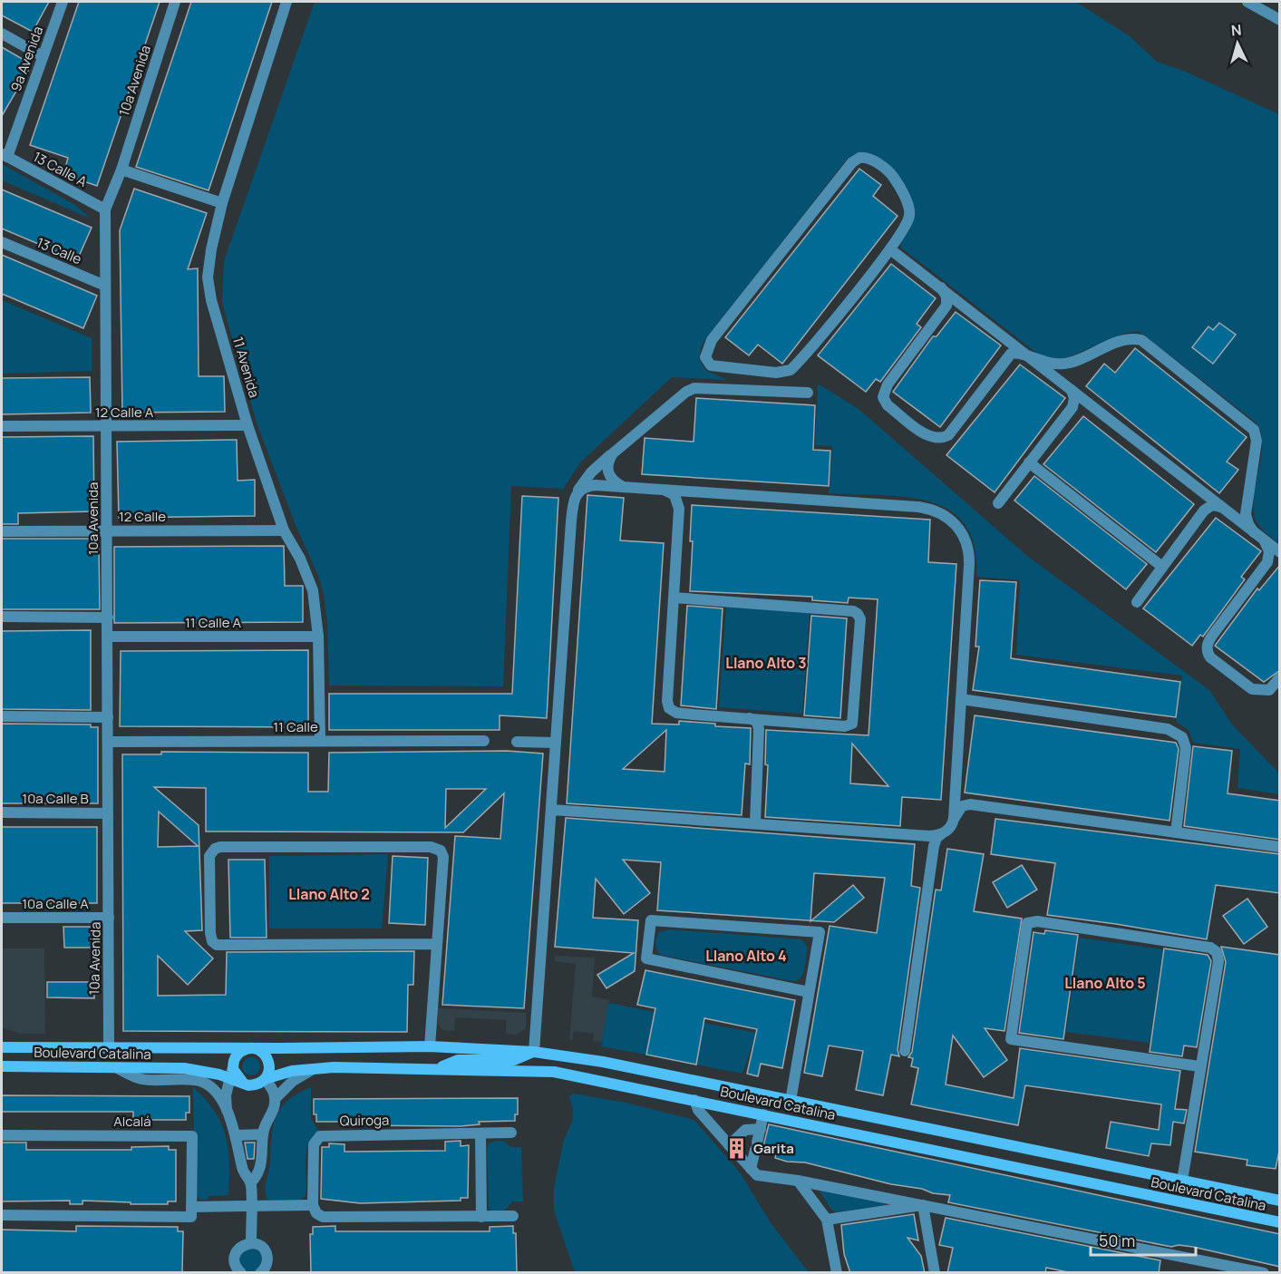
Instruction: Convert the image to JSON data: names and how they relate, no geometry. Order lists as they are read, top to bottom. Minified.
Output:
{"streets":{"street":["9a Avenida","10a Avenida","13 Calle A","13 Calle","11 Avenida","12 Calle A","12 Calle","11 Calle A","11 Calle","10a Calle B","10a Calle A","Boulevard Catalina","Quiroga","Alcalá"]},"crossings":[["9a Avenida","13 Calle A"],["10a Avenida","13 Calle A"],["10a Avenida","13 Calle"],["10a Avenida","12 Calle A"],["10a Avenida","12 Calle"],["10a Avenida","11 Calle A"],["10a Avenida","11 Calle"],["10a Avenida","10a Calle B"],["10a Avenida","10a Calle A"],["10a Avenida","Boulevard Catalina"],["11 Avenida","12 Calle A"],["11 Avenida","12 Calle"],["11 Avenida","11 Calle A"],["11 Avenida","11 Calle"]],"districts":["Llano Alto 3","Llano Alto 2","Llano Alto 4","Llano Alto 5"],"places":{"building":["Garita"]},"scale_bar":"50 m","north":"top"}
